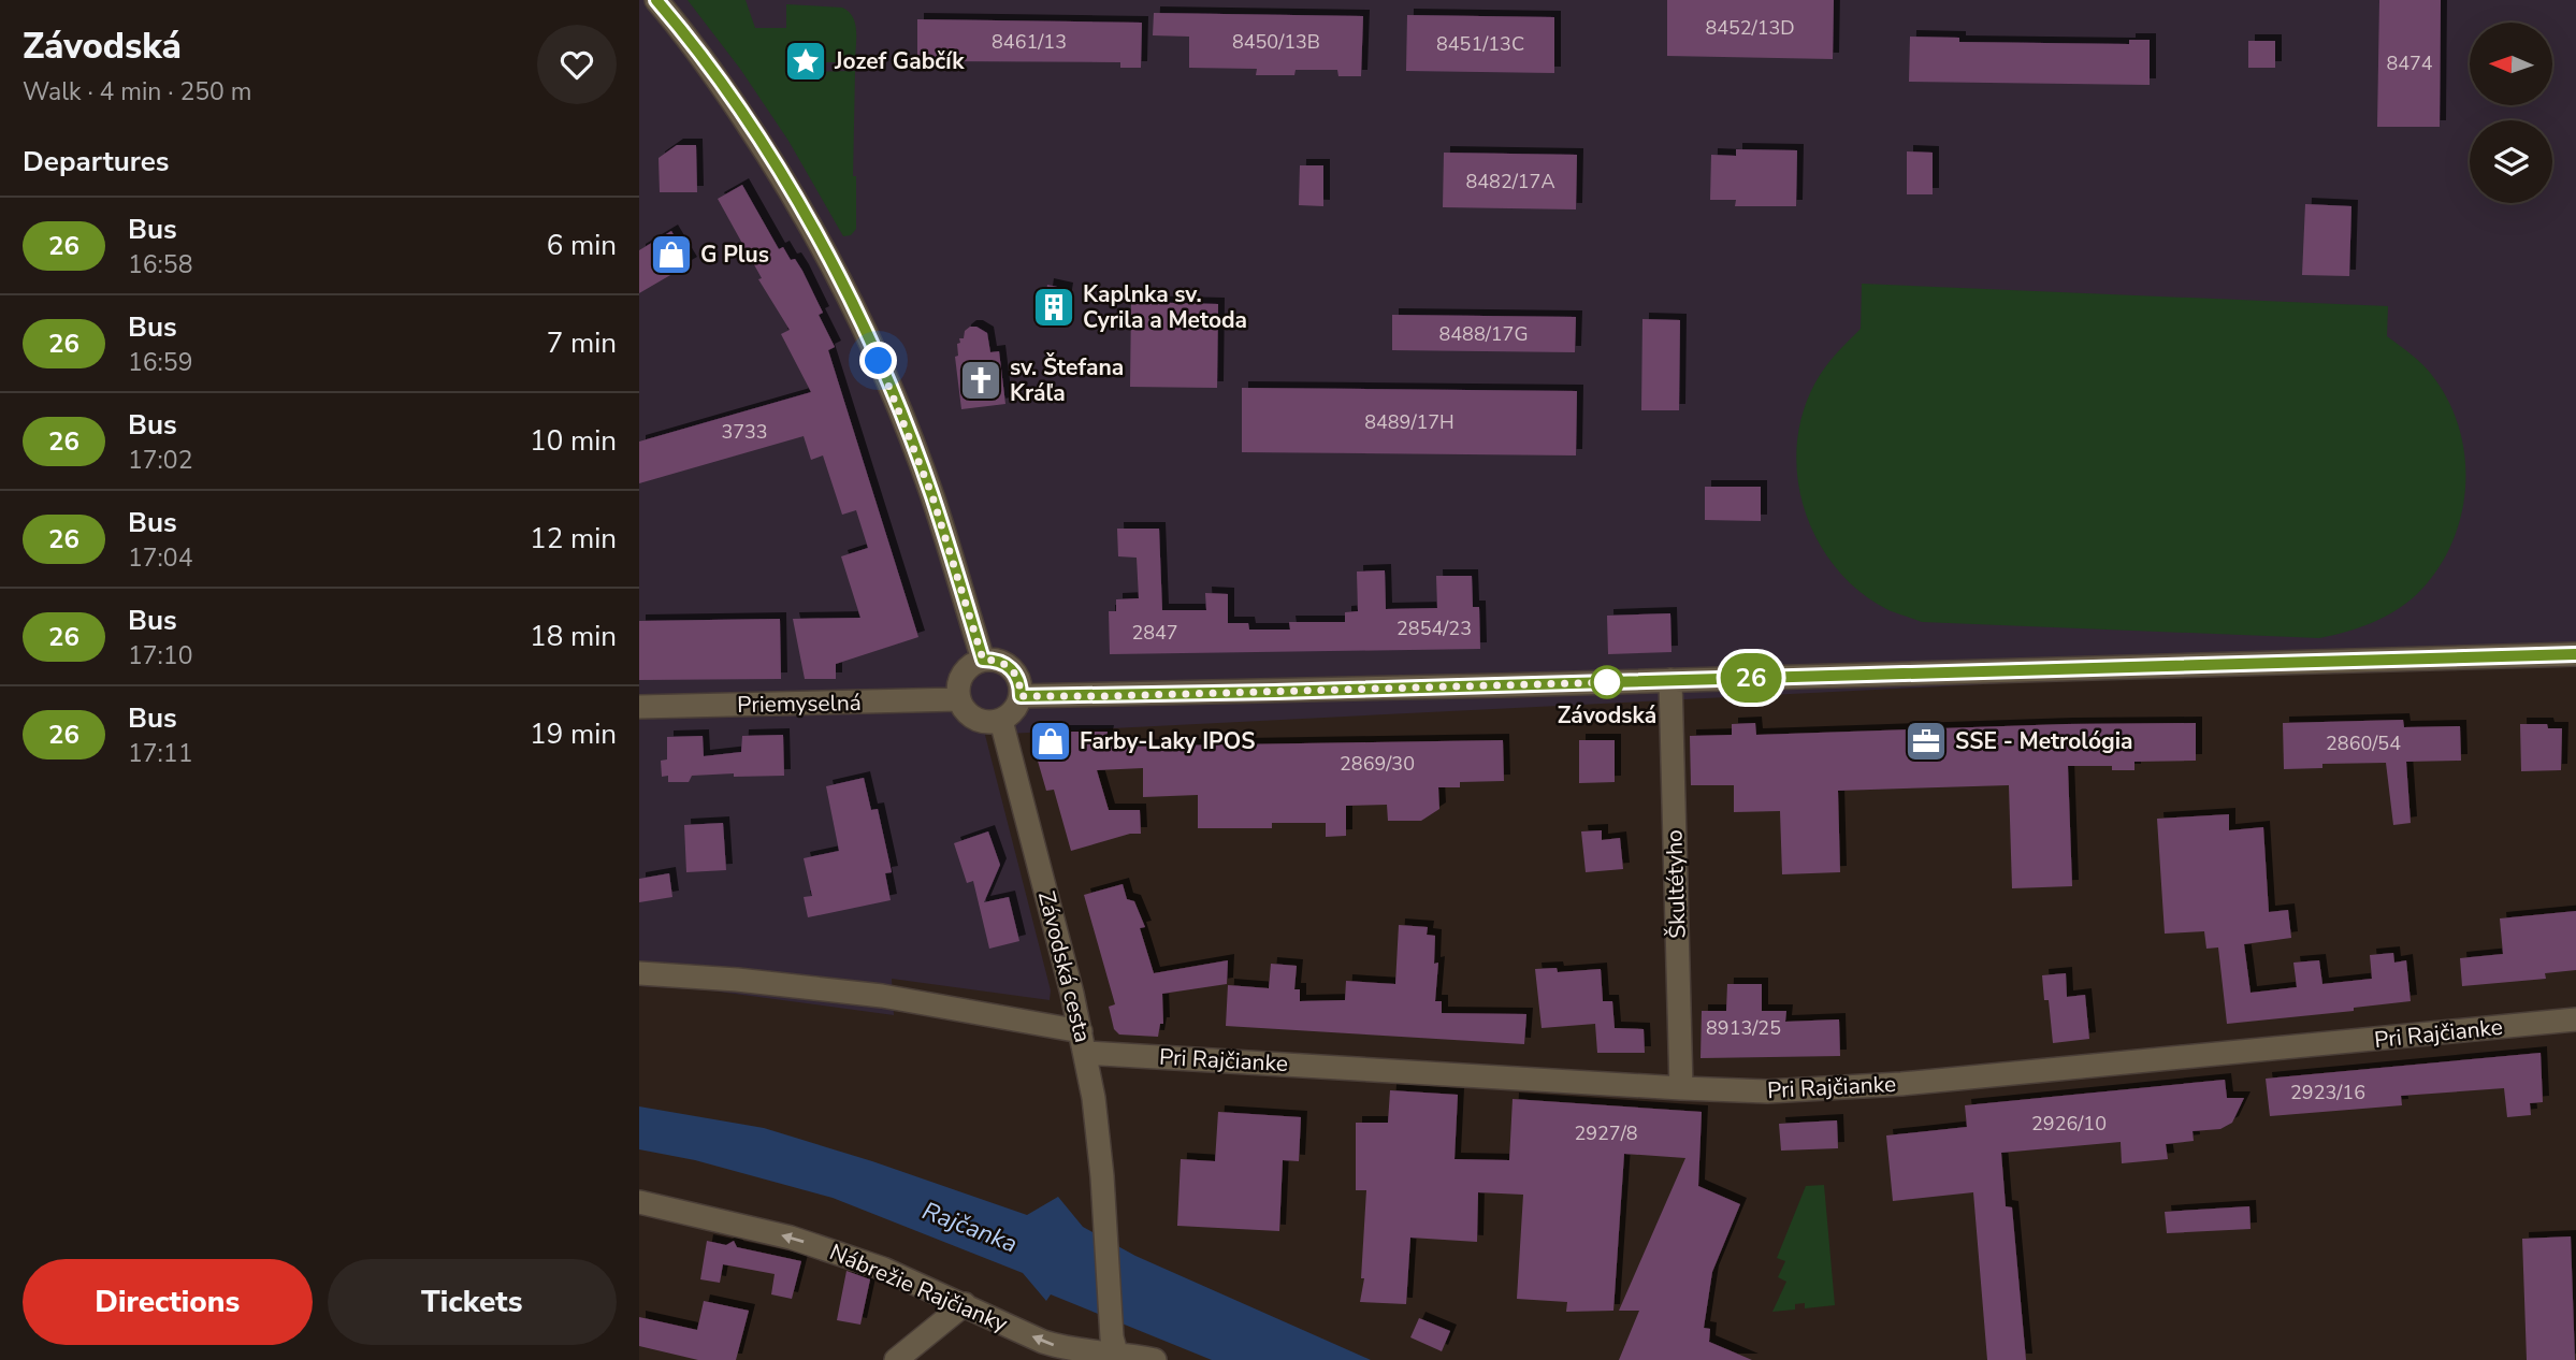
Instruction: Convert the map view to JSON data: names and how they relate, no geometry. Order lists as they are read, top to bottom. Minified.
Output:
{"streets":{"street":["Priemyselná","Škultétyho","Závodská cesta","Pri Rajčianke","Nábrežie Rajčianky"]},"crossings":[["Priemyselná","Závodská cesta"],["Škultétyho","Pri Rajčianke"],["Závodská cesta","Pri Rajčianke"],["Závodská cesta","Nábrežie Rajčianky"]],"one_way":["Nábrežie Rajčianky"],"water":["Rajčanka"],"places":{"place":["Jozef Gabčík"],"shop":["G Plus","Farby-Laky IPOS"],"building":["Kaplnka sv. Cyrila a Metoda"],"church":["sv. Štefana Kráľa"],"other":["Závodská"],"office":["SSE - Metrológia"]},"lines":["bus line 26"],"house_numbers":["8452/13D","8461/13","8450/13B","8451/13C","8474","8482/17A","8488/17G","8489/17H","3733","2854/23","2847","2860/54","2869/30","8913/25","2923/16","2926/10","2927/8"],"north":"left","page":{"heading":[["Závodská","Walk · 4 min · 250 m"],"Departures"],"on_map":"26","list":[{"mark":"26","name":"Bus","note":"16:58","value":"6 min"},{"mark":"26","name":"Bus","note":"16:59","value":"7 min"},{"mark":"26","name":"Bus","note":"17:02","value":"10 min"},{"mark":"26","name":"Bus","note":"17:04","value":"12 min"},{"mark":"26","name":"Bus","note":"17:10","value":"18 min"},{"mark":"26","name":"Bus","note":"17:11","value":"19 min"}],"buttons":["Directions","Tickets"]}}
